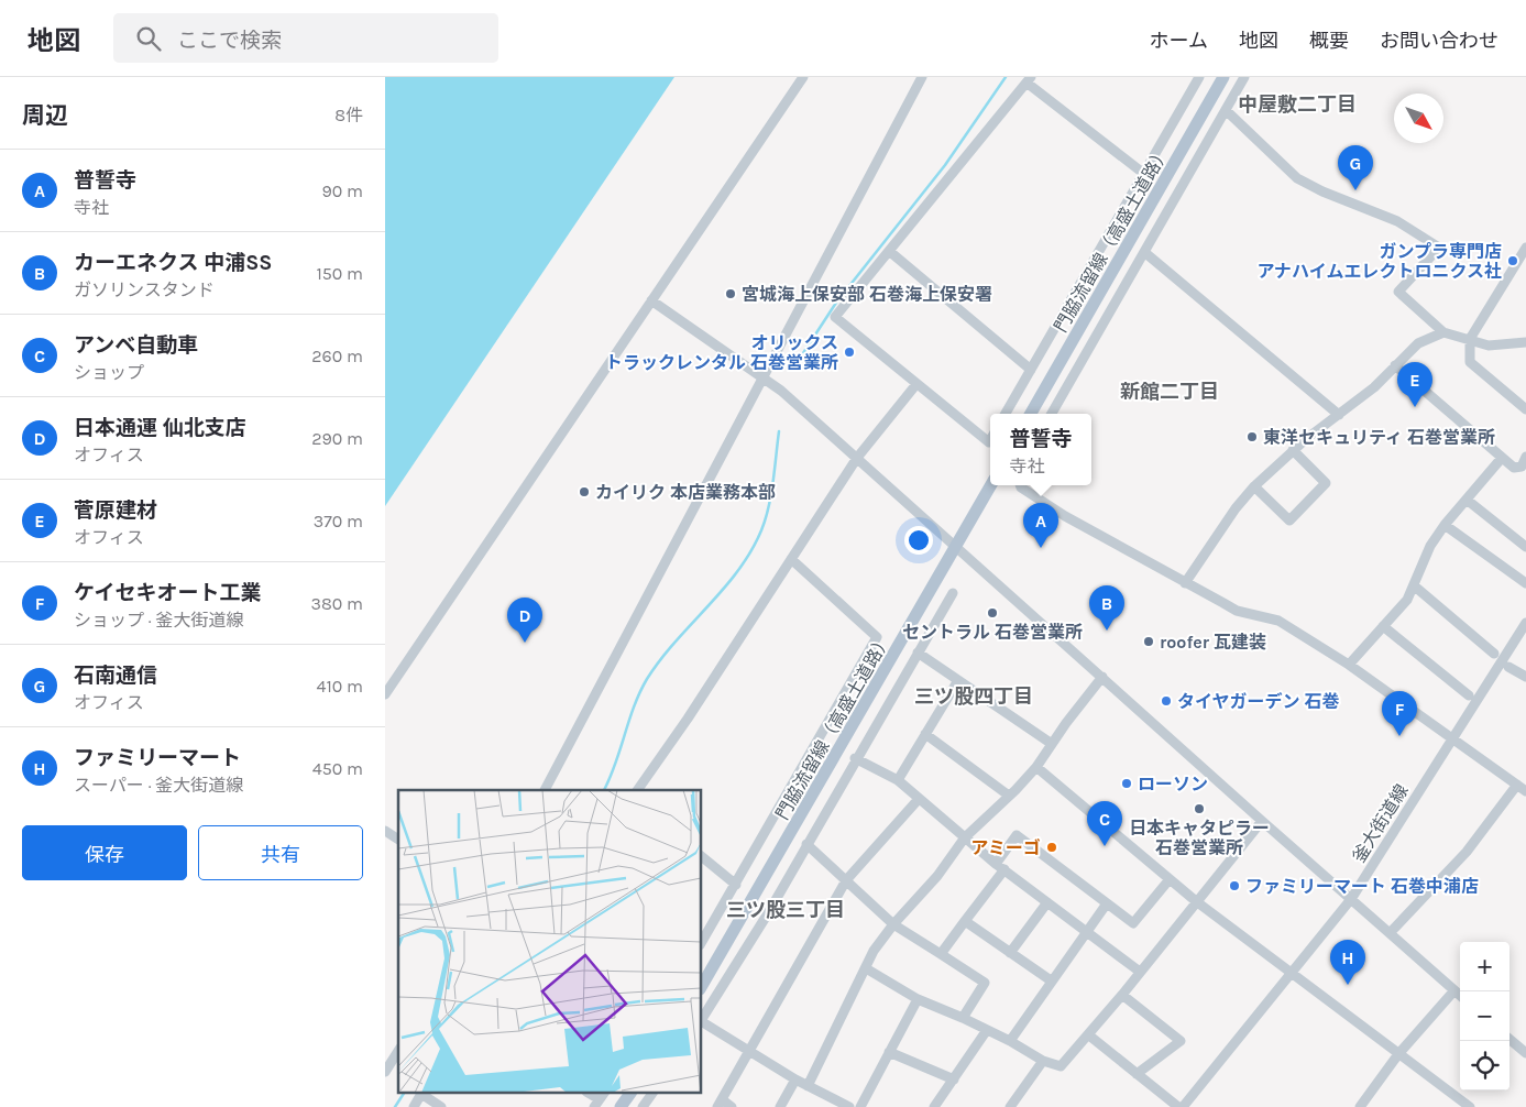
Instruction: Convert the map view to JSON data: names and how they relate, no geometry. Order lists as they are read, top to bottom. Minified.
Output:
{"streets":{"main road":["門脇流留線（高盛土道路）"],"street":["釜大街道線"]},"districts":["中屋敷二丁目","新館二丁目","三ツ股四丁目","三ツ股三丁目"],"places":["ガンプラ専門店 アナハイムエレクトロニクス社","宮城海上保安部 石巻海上保安署","オリックス トラックレンタル 石巻営業所","東洋セキュリティ 石巻営業所","カイリク 本店業務本部","セントラル 石巻営業所","roofer 瓦建装","タイヤガーデン 石巻","ローソン","日本キャタピラー 石巻営業所","アミーゴ","ファミリーマート 石巻中浦店"],"north":"bottom right","page":{"header":"地図","search":"ここで検索","nav":["ホーム","地図","概要","お問い合わせ"],"heading":["周辺","8件"],"pins":["G","E","A","B","D","F","C","H"],"list":[{"mark":"A","name":"普誓寺","note":"寺社","value":"90 m"},{"mark":"B","name":"カーエネクス 中浦SS","note":"ガソリンスタンド","value":"150 m"},{"mark":"C","name":"アンベ自動車","note":"ショップ","value":"260 m"},{"mark":"D","name":"日本通運 仙北支店","note":"オフィス","value":"290 m"},{"mark":"E","name":"菅原建材","note":"オフィス","value":"370 m"},{"mark":"F","name":"ケイセキオート工業","note":"ショップ · 釜大街道線","value":"380 m"},{"mark":"G","name":"石南通信","note":"オフィス","value":"410 m"},{"mark":"H","name":"ファミリーマート","note":"スーパー · 釜大街道線","value":"450 m"}],"popup":["普誓寺","寺社"],"buttons":["保存","共有"],"map_buttons":["+","−"]}}
